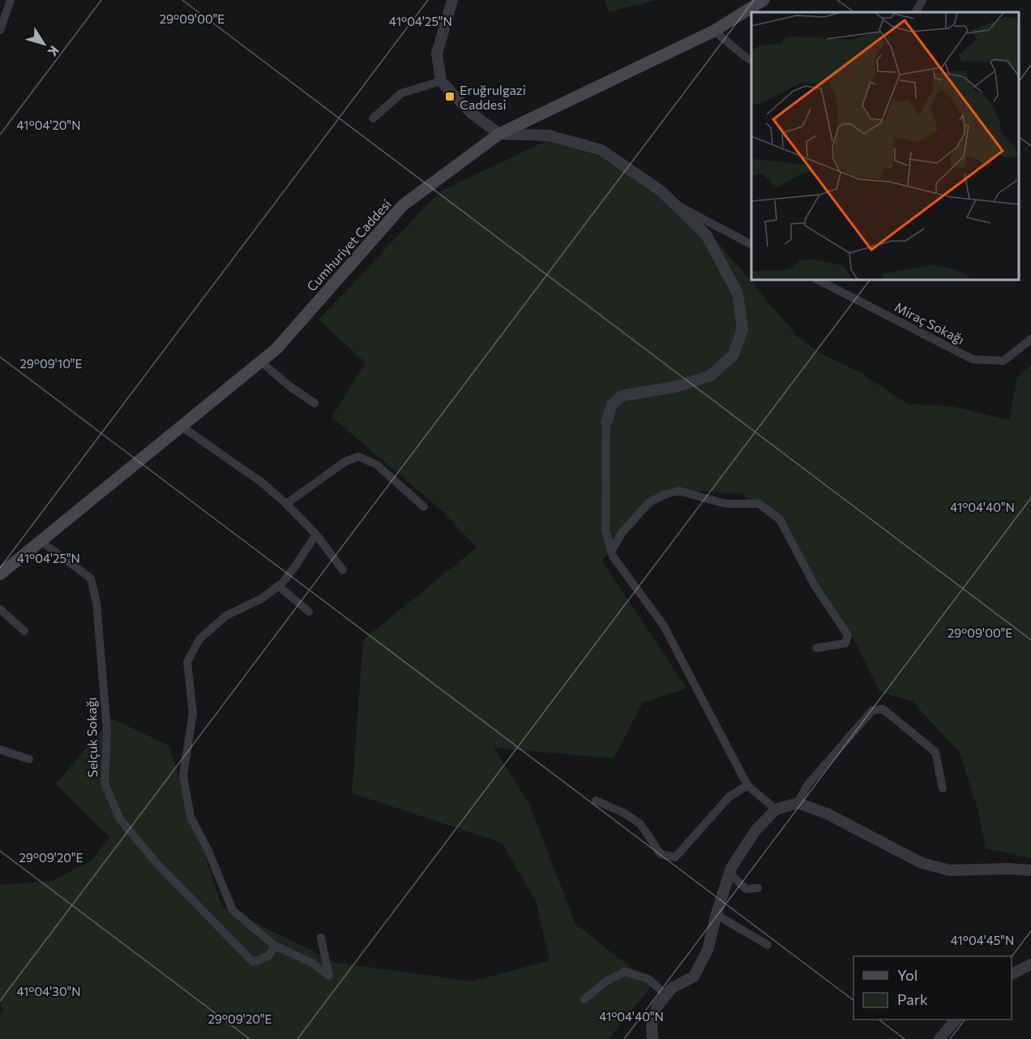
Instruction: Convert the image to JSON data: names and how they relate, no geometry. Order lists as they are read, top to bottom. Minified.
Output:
{"streets":{"main road":["Cumhuriyet Caddesi"],"street":["Miraç Sokağı","Selçuk Sokağı"]},"crossings":[["Cumhuriyet Caddesi","Selçuk Sokağı"]],"places":{"transit":["Eruğrulgazi Caddesi"]},"legend":["Yol","Park"],"north":"bottom right","coordinates":["29°09'00\"E","41°04'25\"N","41°04'20\"N","29°09'10\"E","41°04'40\"N","29°09'20\"E","41°04'45\"N","41°04'30\"N"]}
